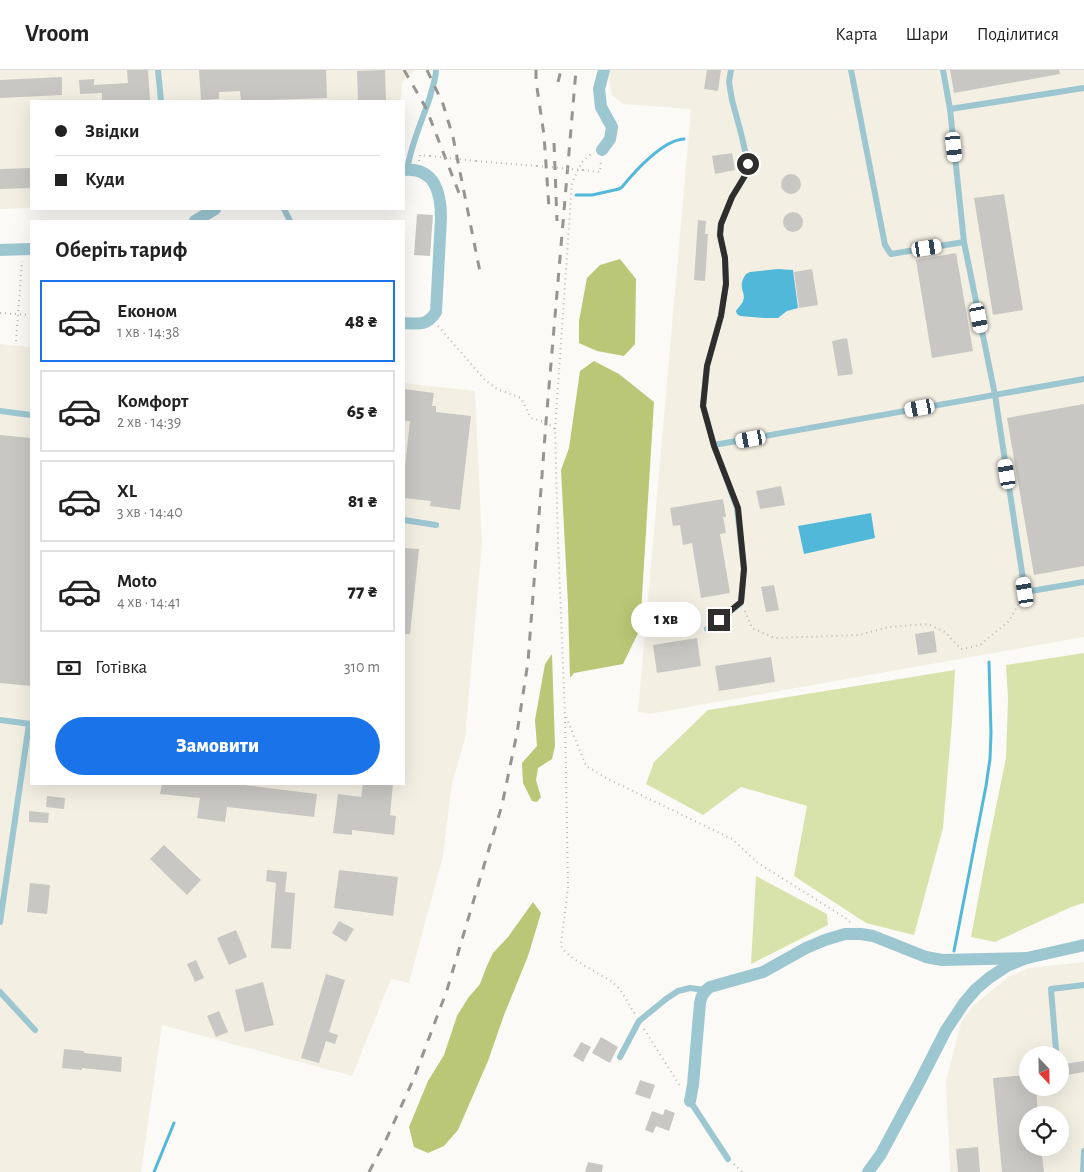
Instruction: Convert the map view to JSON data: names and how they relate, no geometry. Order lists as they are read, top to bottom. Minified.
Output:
{"north":"bottom","page":{"header":"Vroom","nav":["Карта","Шари","Поділитися"],"banner":["Звідки","Куди"],"heading":"Оберіть тариф","list":[{"name":"Економ","note":"1 хв · 14:38","value":"48 ₴"},{"name":"Комфорт","note":"2 хв · 14:39","value":"65 ₴"},{"name":"XL","note":"3 хв · 14:40","value":"81 ₴"},{"name":"Moto","note":"4 хв · 14:41","value":"77 ₴"}],"bubble":"1 хв","pay":["Готівка","310 m"],"buttons":"Замовити"}}
